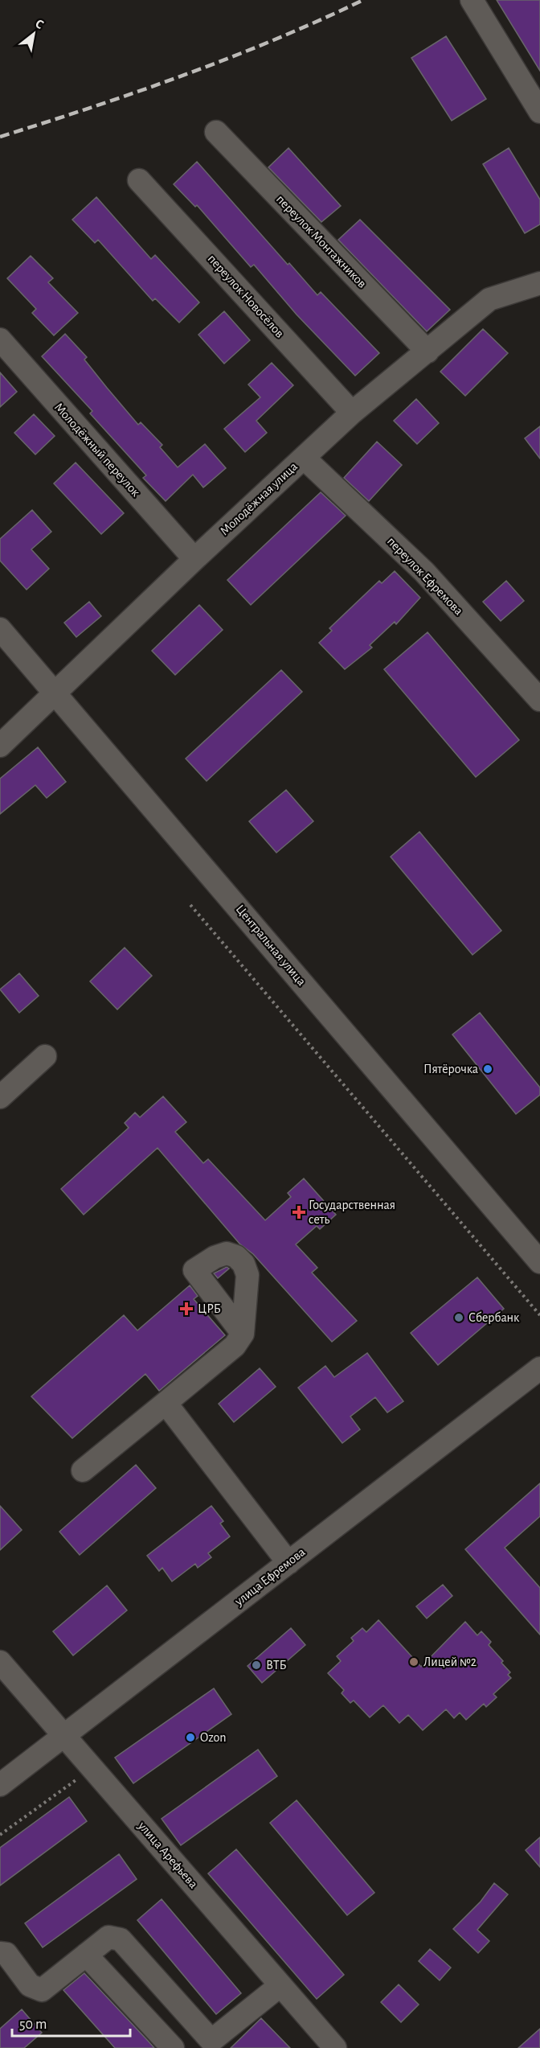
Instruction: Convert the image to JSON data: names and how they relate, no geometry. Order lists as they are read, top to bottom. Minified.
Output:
{"streets":{"street":["переулок Монтажников","переулок Новосёлов","Молодёжный переулок","Молодёжная улица","переулок Ефремова","Центральная улица","улица Ефремова","улица Арефьева"]},"crossings":[["переулок Монтажников","Молодёжная улица"],["переулок Новосёлов","Молодёжная улица"],["Молодёжный переулок","Молодёжная улица"],["Молодёжная улица","переулок Ефремова"],["Молодёжная улица","Центральная улица"],["улица Ефремова","улица Арефьева"]],"places":{"other":["Пятёрочка","Сбербанк","Лицей №2","ВТБ","Ozon"],"health":["Государственная сеть","ЦРБ"]},"scale_bar":"50 m","north":"top right"}
